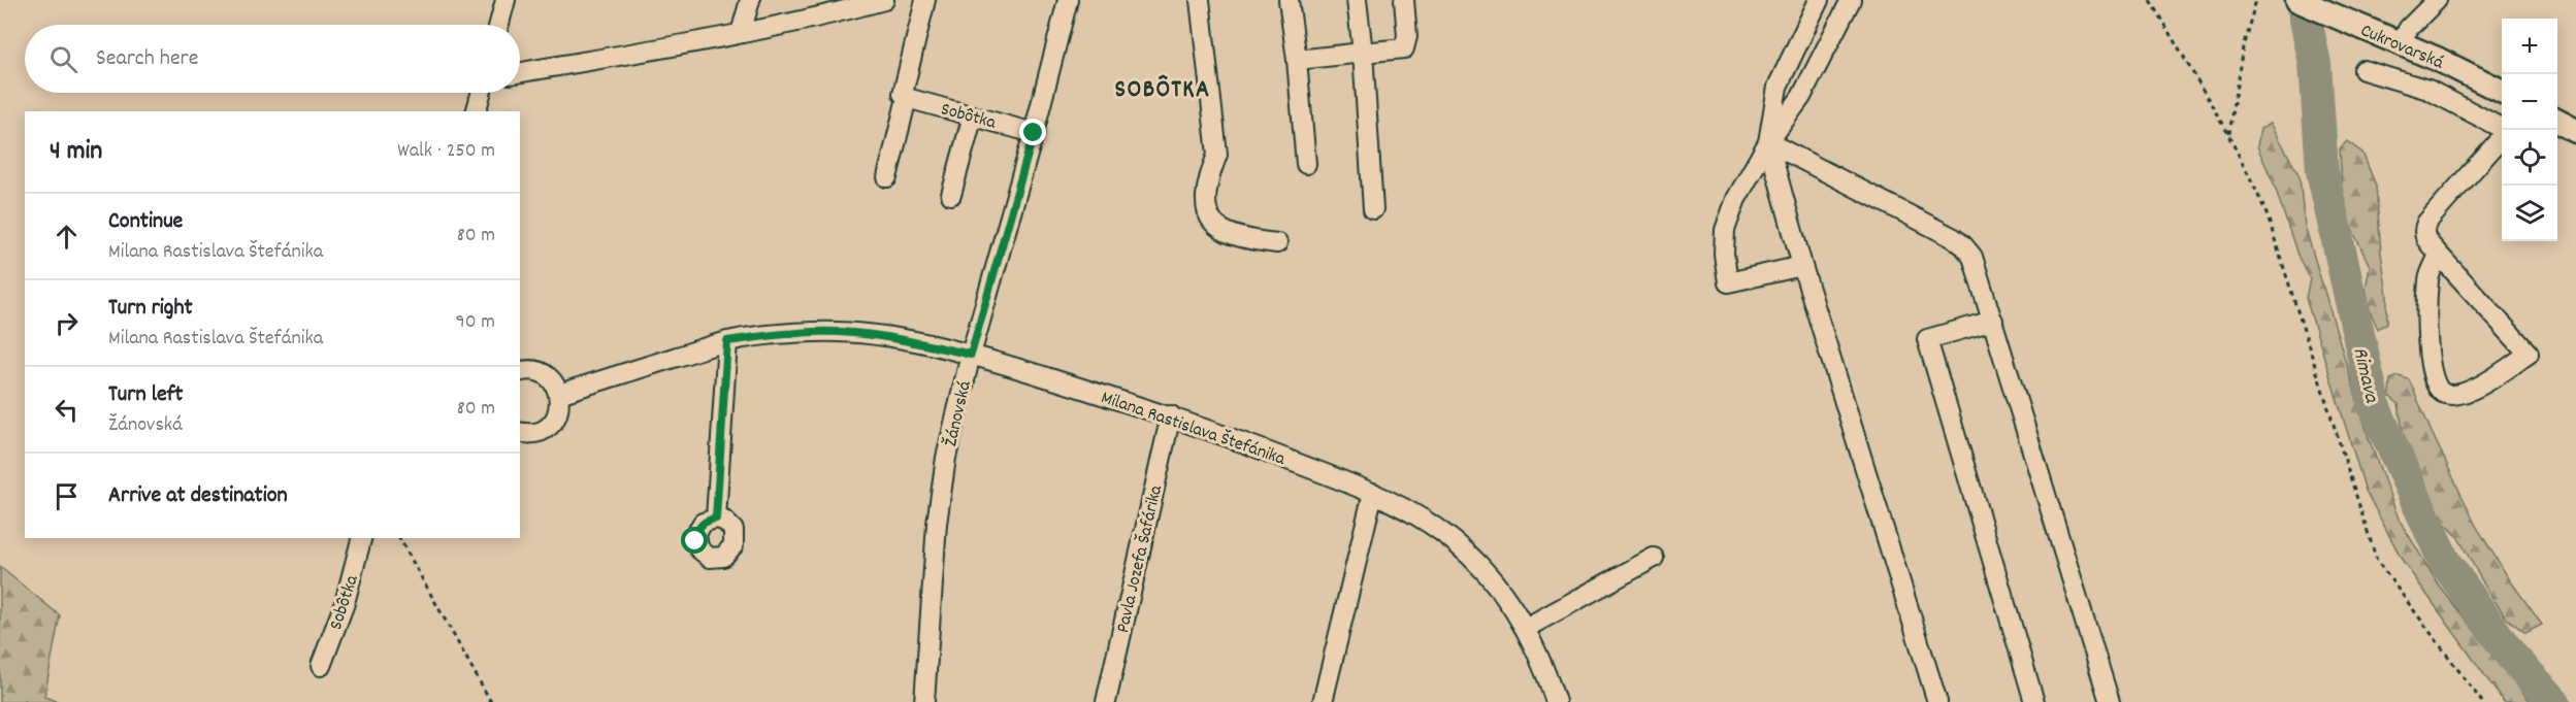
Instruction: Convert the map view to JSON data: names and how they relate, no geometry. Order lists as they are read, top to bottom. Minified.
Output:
{"streets":{"main road":["Cukrovarská"],"street":["Sobôtka","Žánovská","Milana Rastislava Štefánika","Pavla Jozefa Šafárika"]},"crossings":[["Sobôtka","Žánovská"],["Žánovská","Milana Rastislava Štefánika"],["Milana Rastislava Štefánika","Pavla Jozefa Šafárika"]],"districts":["SOBÔTKA"],"water":["Rimava"],"page":{"map_buttons":["+","−"],"search":"Search here","heading":["4 min","Walk · 250 m"],"list":[["Continue","Milana Rastislava Štefánika","80 m"],["Turn right","Milana Rastislava Štefánika","90 m"],["Turn left","Žánovská","80 m"],"Arrive at destination"]}}
